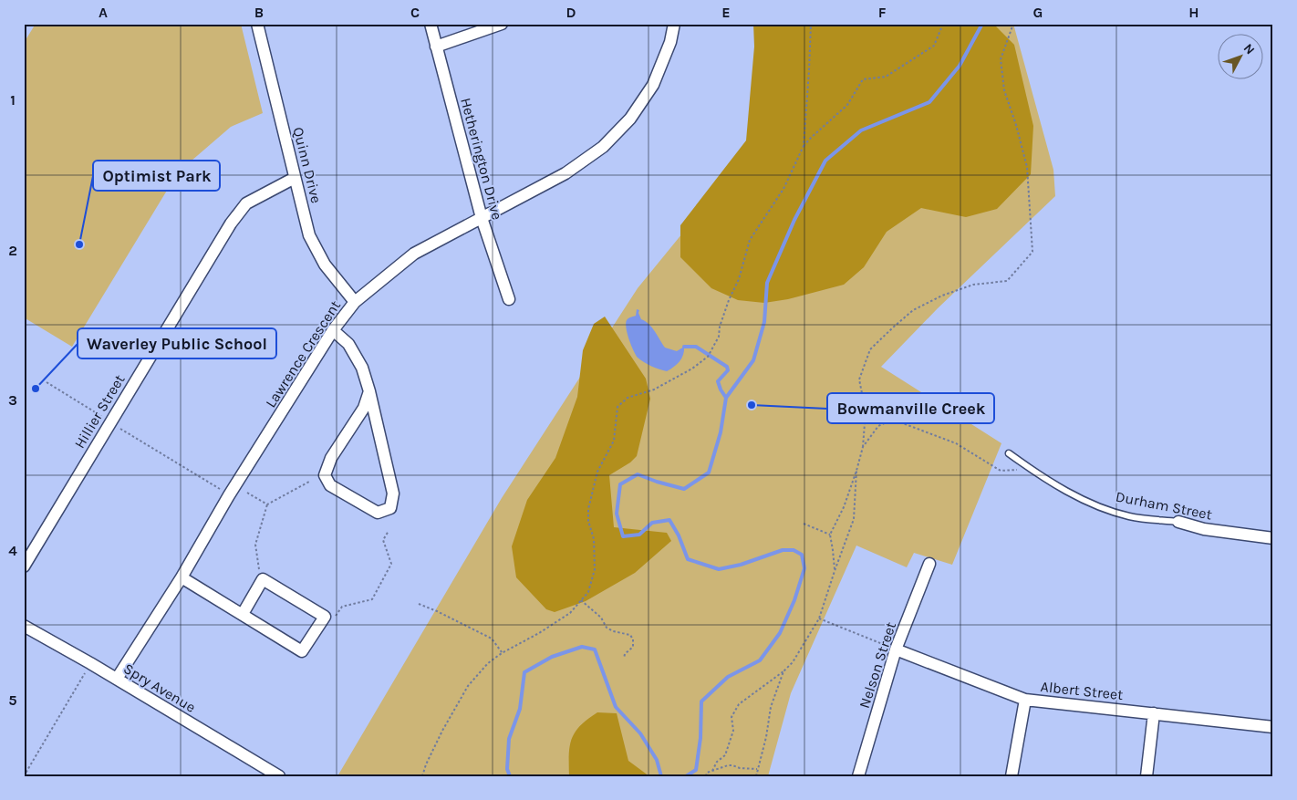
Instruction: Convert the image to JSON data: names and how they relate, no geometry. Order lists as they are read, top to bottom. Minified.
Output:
{"streets":{"street":["Hetherington Drive","Quinn Drive","Lawrence Crescent","Hillier Street","Durham Street","Nelson Street","Spry Avenue","Albert Street"]},"crossings":[["Hetherington Drive","Lawrence Crescent"],["Quinn Drive","Lawrence Crescent"],["Quinn Drive","Hillier Street"],["Lawrence Crescent","Spry Avenue"],["Nelson Street","Albert Street"]],"places":["Optimist Park","Waverley Public School","Bowmanville Creek"],"north":"top right","grid":{"columns":["A","B","C","D","E","F","G","H"],"rows":["1","2","3","4","5"]}}
